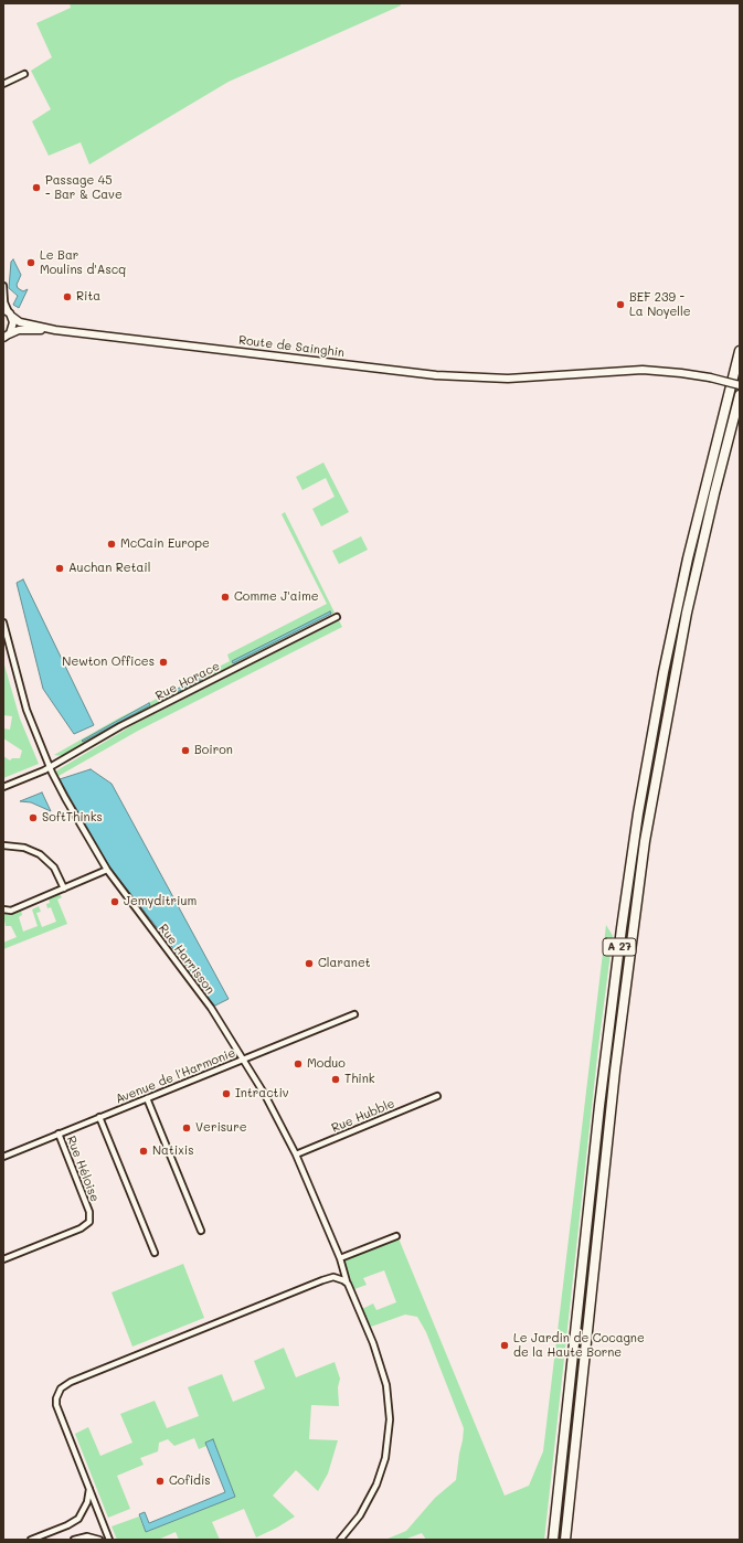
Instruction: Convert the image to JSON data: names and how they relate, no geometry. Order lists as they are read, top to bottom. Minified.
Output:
{"streets":{"highway":["A 27"],"street":["Route de Sainghin","Rue Horace","Rue Harrisson","Avenue de l'Harmonie","Rue Hubble","Rue Héloise"]},"crossings":[["Rue Horace","Rue Harrisson"],["Rue Harrisson","Avenue de l'Harmonie"],["Rue Harrisson","Rue Hubble"],["Avenue de l'Harmonie","Rue Héloise"]],"places":["Passage 45 - Bar & Cave","Le Bar Moulins d'Ascq","Rita","BEF 239 - La Noyelle","McCain Europe","Auchan Retail","Comme J'aime","Newton Offices","Boiron","SoftThinks","Jemyditrium","Claranet","Moduo","Think","Intractiv","Verisure","Natixis","Le Jardin de Cocagne de la Haute Borne","Cofidis"]}
